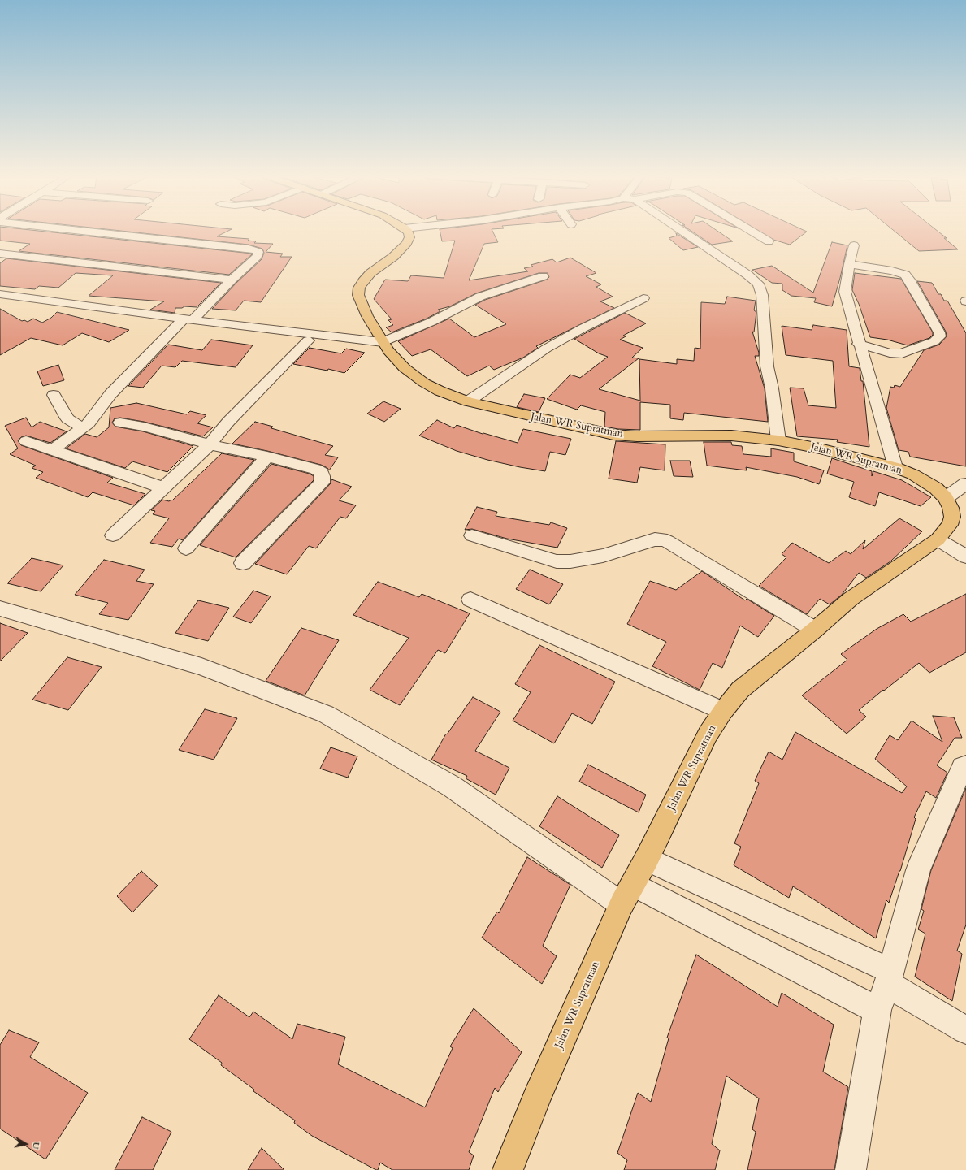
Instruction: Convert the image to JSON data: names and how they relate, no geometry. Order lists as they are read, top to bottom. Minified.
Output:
{"streets":{"highway":["Jalan WR Supratman"]},"north":"right"}
